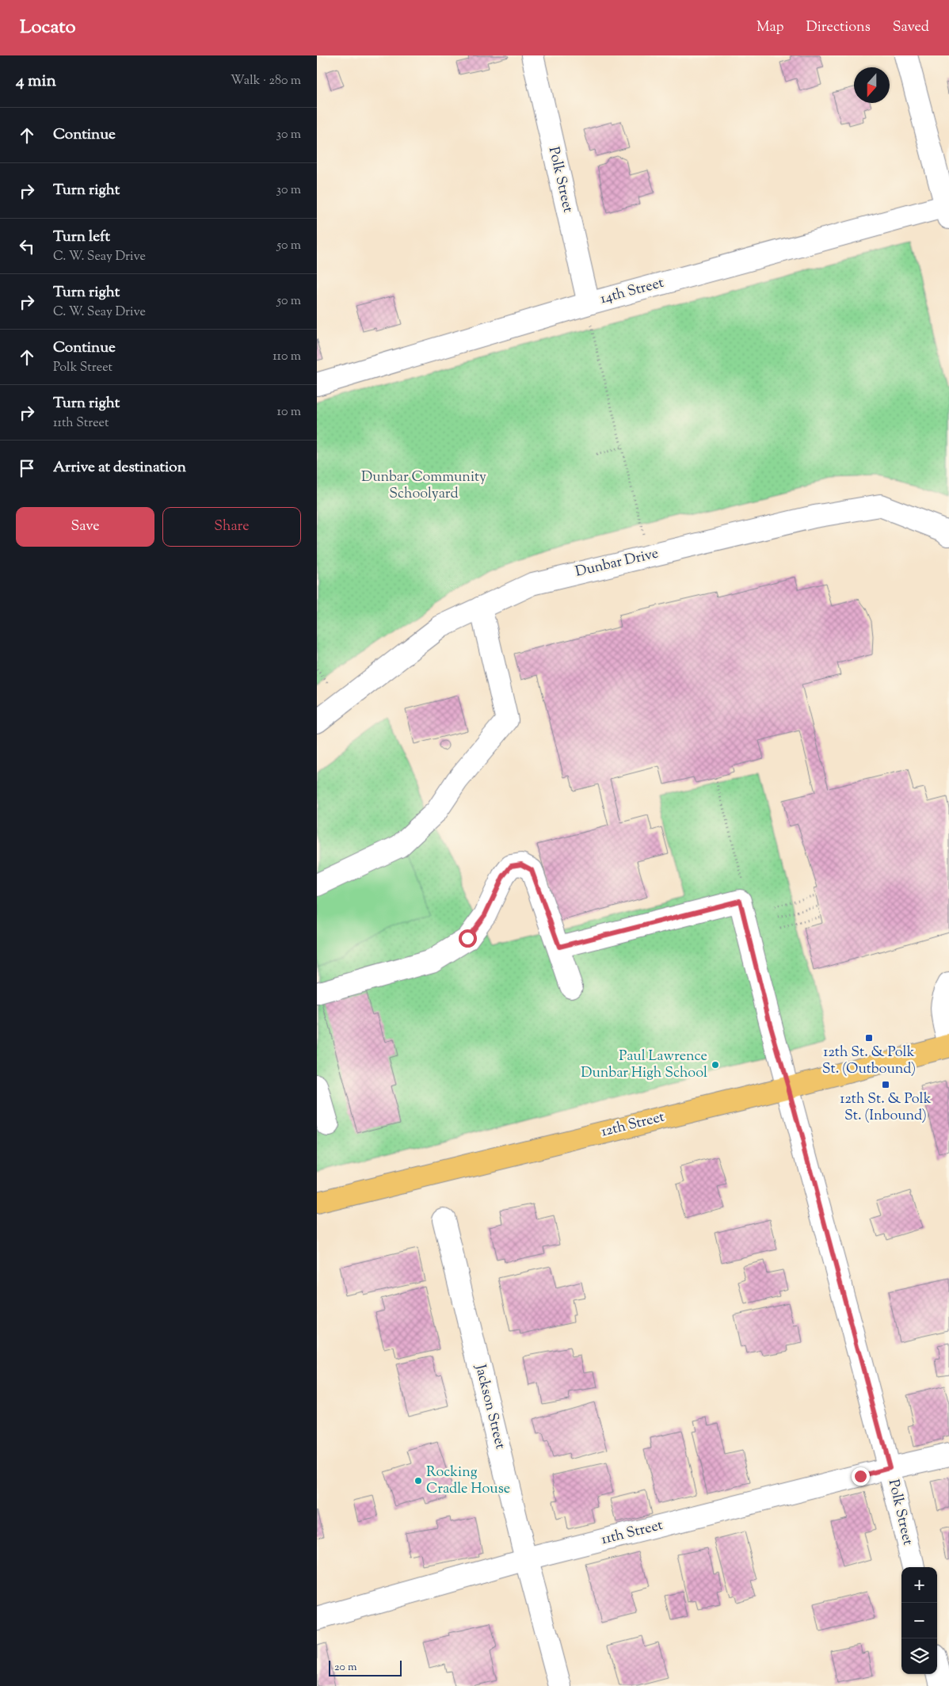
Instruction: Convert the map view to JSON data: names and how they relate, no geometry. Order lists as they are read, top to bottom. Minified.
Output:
{"streets":{"main road":["12th Street"],"street":["Polk Street","14th Street","Dunbar Drive","Jackson Street","11th Street"]},"crossings":[["Polk Street","14th Street"],["Polk Street","12th Street"],["Polk Street","11th Street"],["Jackson Street","11th Street"]],"parks":["Dunbar Community Schoolyard"],"places":{"transit":["12th St. & Polk St. (Outbound)","12th St. & Polk St. (Inbound)"],"other":["Paul Lawrence Dunbar High School","Rocking Cradle House"]},"scale_bar":"20 m","north":"bottom","page":{"header":"Locato","nav":["Map","Directions","Saved"],"heading":["4 min","Walk · 280 m"],"list":[["Continue","30 m"],["Turn right","30 m"],["Turn left","C. W. Seay Drive","50 m"],["Turn right","C. W. Seay Drive","50 m"],["Continue","Polk Street","110 m"],["Turn right","11th Street","10 m"],"Arrive at destination"],"buttons":["Save","Share"],"map_buttons":["+","−"],"scale":"20 m"}}
